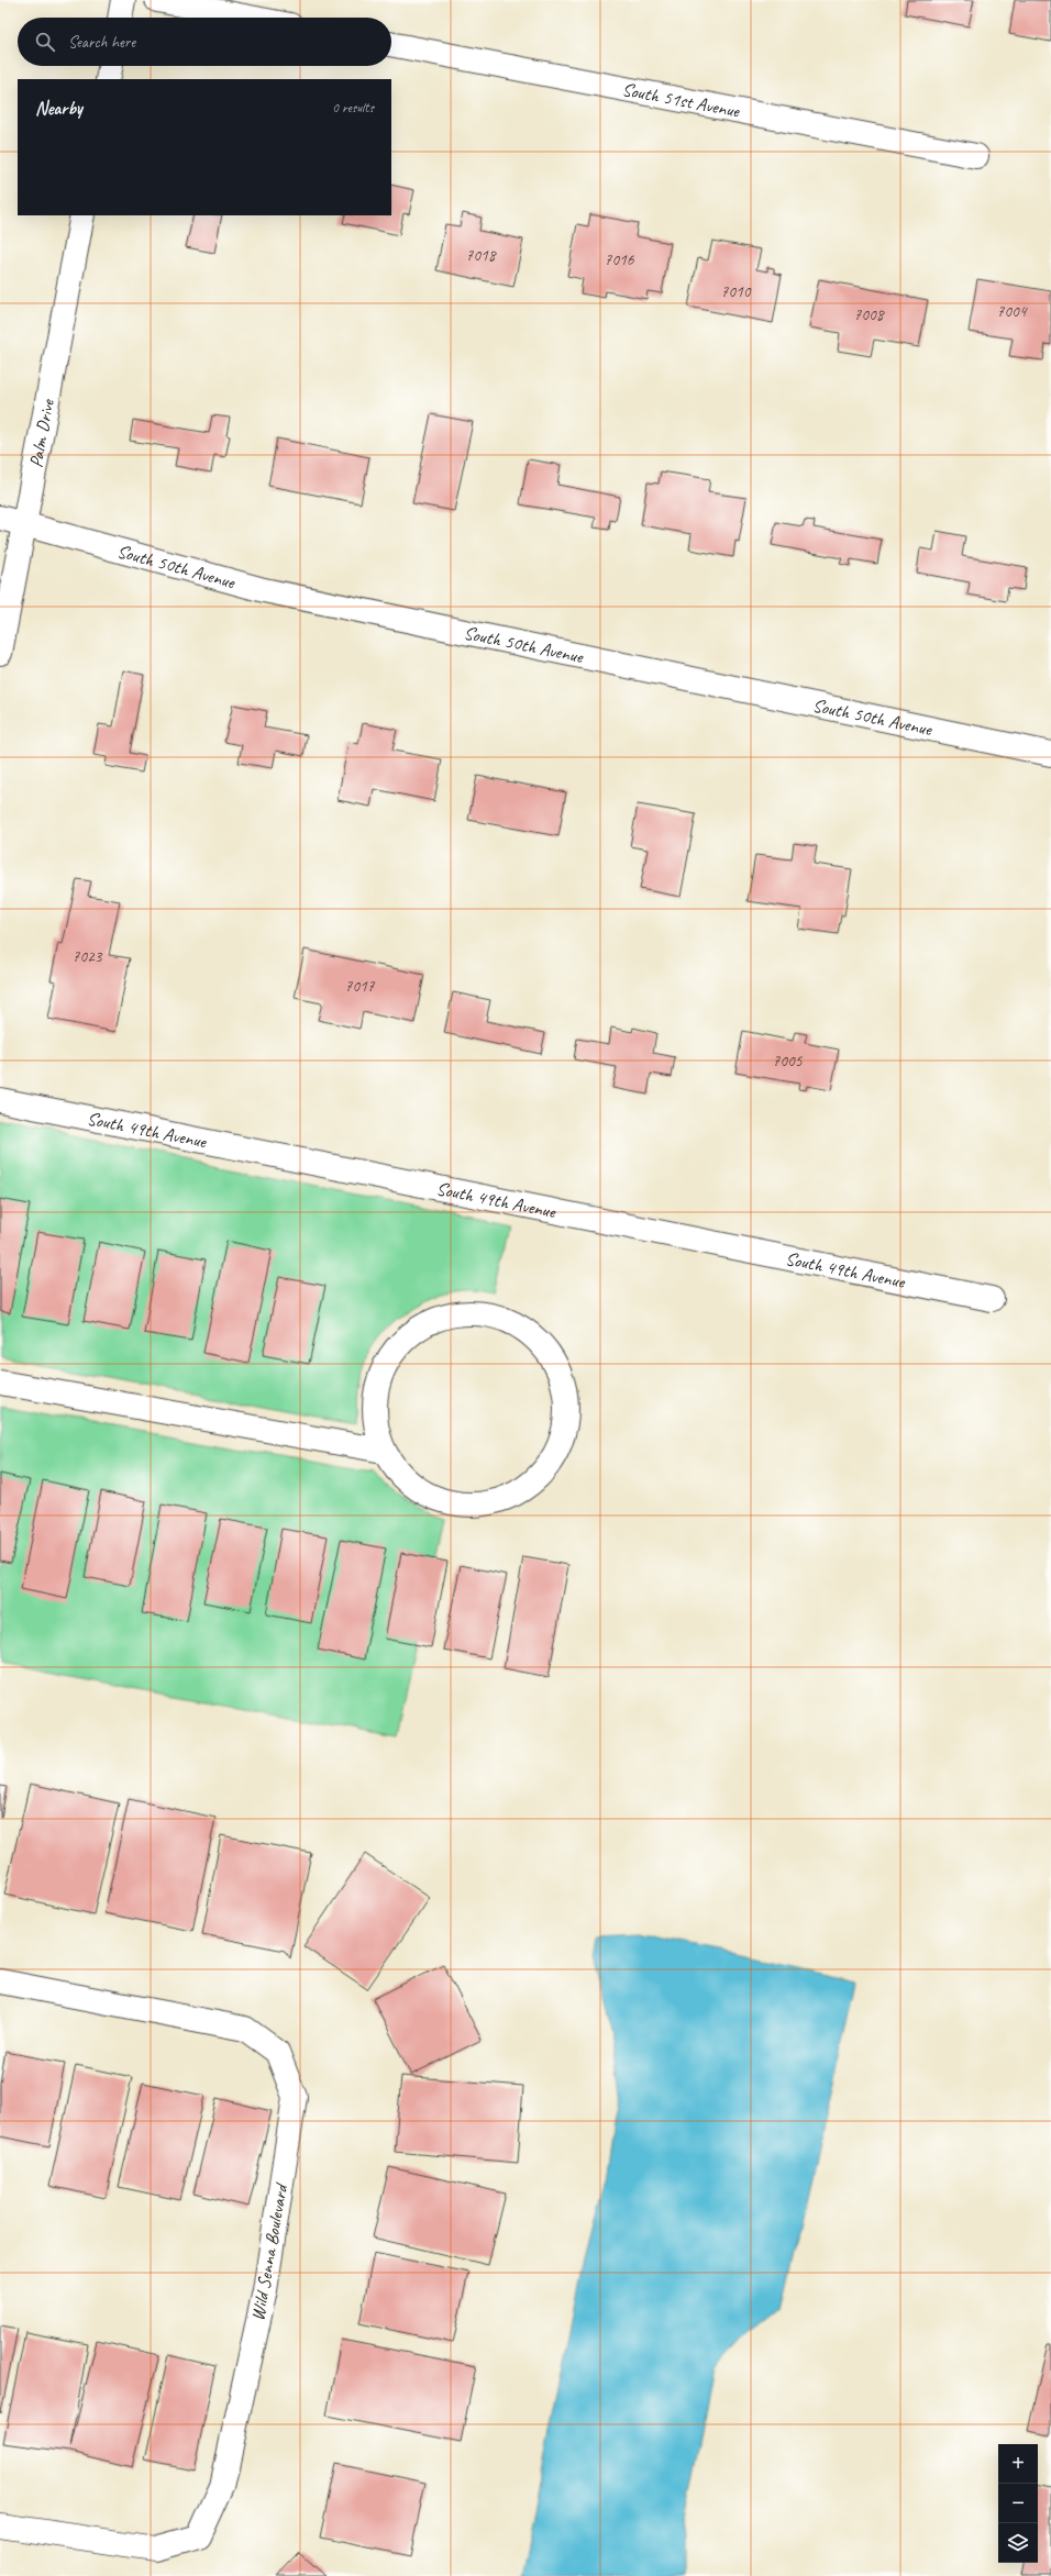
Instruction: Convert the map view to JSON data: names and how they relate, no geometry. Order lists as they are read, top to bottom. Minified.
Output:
{"streets":{"street":["South 51st Avenue","Palm Drive","South 50th Avenue","South 49th Avenue","Wild Senna Boulevard"]},"crossings":[["Palm Drive","South 50th Avenue"]],"house_numbers":["7018","7016","7010","7004","7008","7023","7017","7005"],"page":{"search":"Search here","heading":["Nearby","0 results"],"map_buttons":["+","−"]}}
